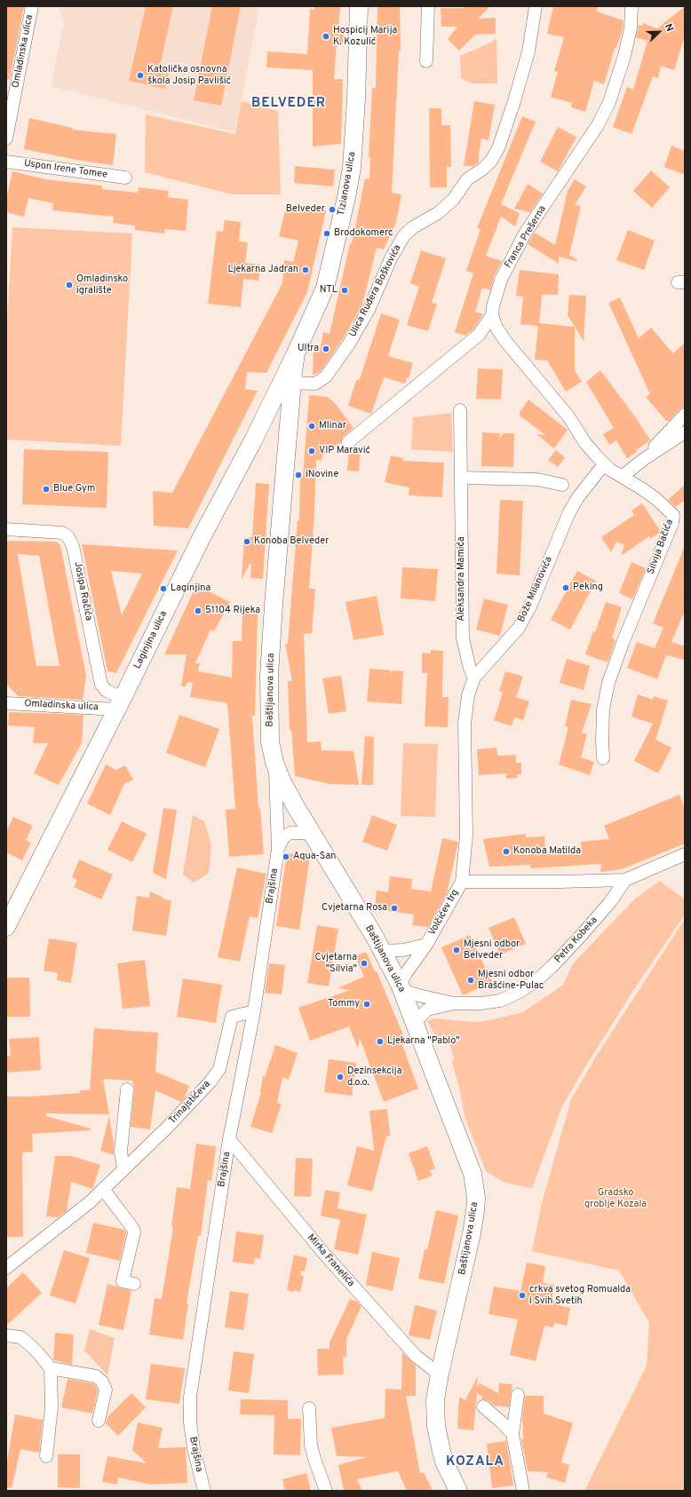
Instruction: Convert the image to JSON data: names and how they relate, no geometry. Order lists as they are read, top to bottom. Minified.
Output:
{"streets":{"main road":["Tizianova ulica","Laginjina ulica","Baštijanova ulica"],"street":["Omladinska ulica","Uspon Irene Tomee","Franca Prešerna","Ulica Ruđera Boškovića","Silvija Bačića","Aleksandra Mamića","Bože Milanovića","Josipa Račića","Brajšina","Volčićev trg","Petra Kobeka","Trinajstićeva","Mirka Franelića"]},"crossings":[["Omladinska ulica","Josipa Račića"],["Omladinska ulica","Laginjina ulica"],["Tizianova ulica","Laginjina ulica"],["Franca Prešerna","Silvija Bačića"],["Ulica Ruđera Boškovića","Laginjina ulica"],["Ulica Ruđera Boškovića","Baštijanova ulica"],["Silvija Bačića","Bože Milanovića"],["Aleksandra Mamića","Bože Milanovića"],["Bože Milanovića","Volčićev trg"],["Josipa Račića","Laginjina ulica"],["Laginjina ulica","Baštijanova ulica"],["Baštijanova ulica","Brajšina"],["Baštijanova ulica","Volčićev trg"],["Baštijanova ulica","Mirka Franelića"],["Brajšina","Trinajstićeva"],["Brajšina","Mirka Franelića"]],"districts":["BELVEDER","KOZALA"],"parks":["Gradsko groblje Kozala"],"places":["Hospicij Marija K. Kozulić","Katolička osnovna škola Josip Pavlišić","Belveder","Brodokomerc","Ljekarna Jadran","Omladinsko igralište","NTL","Ultra","Mlinar","VIP Maravić","iNovine","Blue Gym","Konoba Belveder","Peking","Laginjina","51104 Rijeka","Konoba Matilda","Aqua-San","Cvjetarna Rosa","Mjesni odbor Belveder","Cvjetarna \"Silvia\"","Mjesni odbor Brašćine-Pulac","Tommy","Ljekarna \"Pablo\"","Dezinsekcija d.o.o.","crkva svetog Romualda i Svih Svetih"],"north":"top right"}
